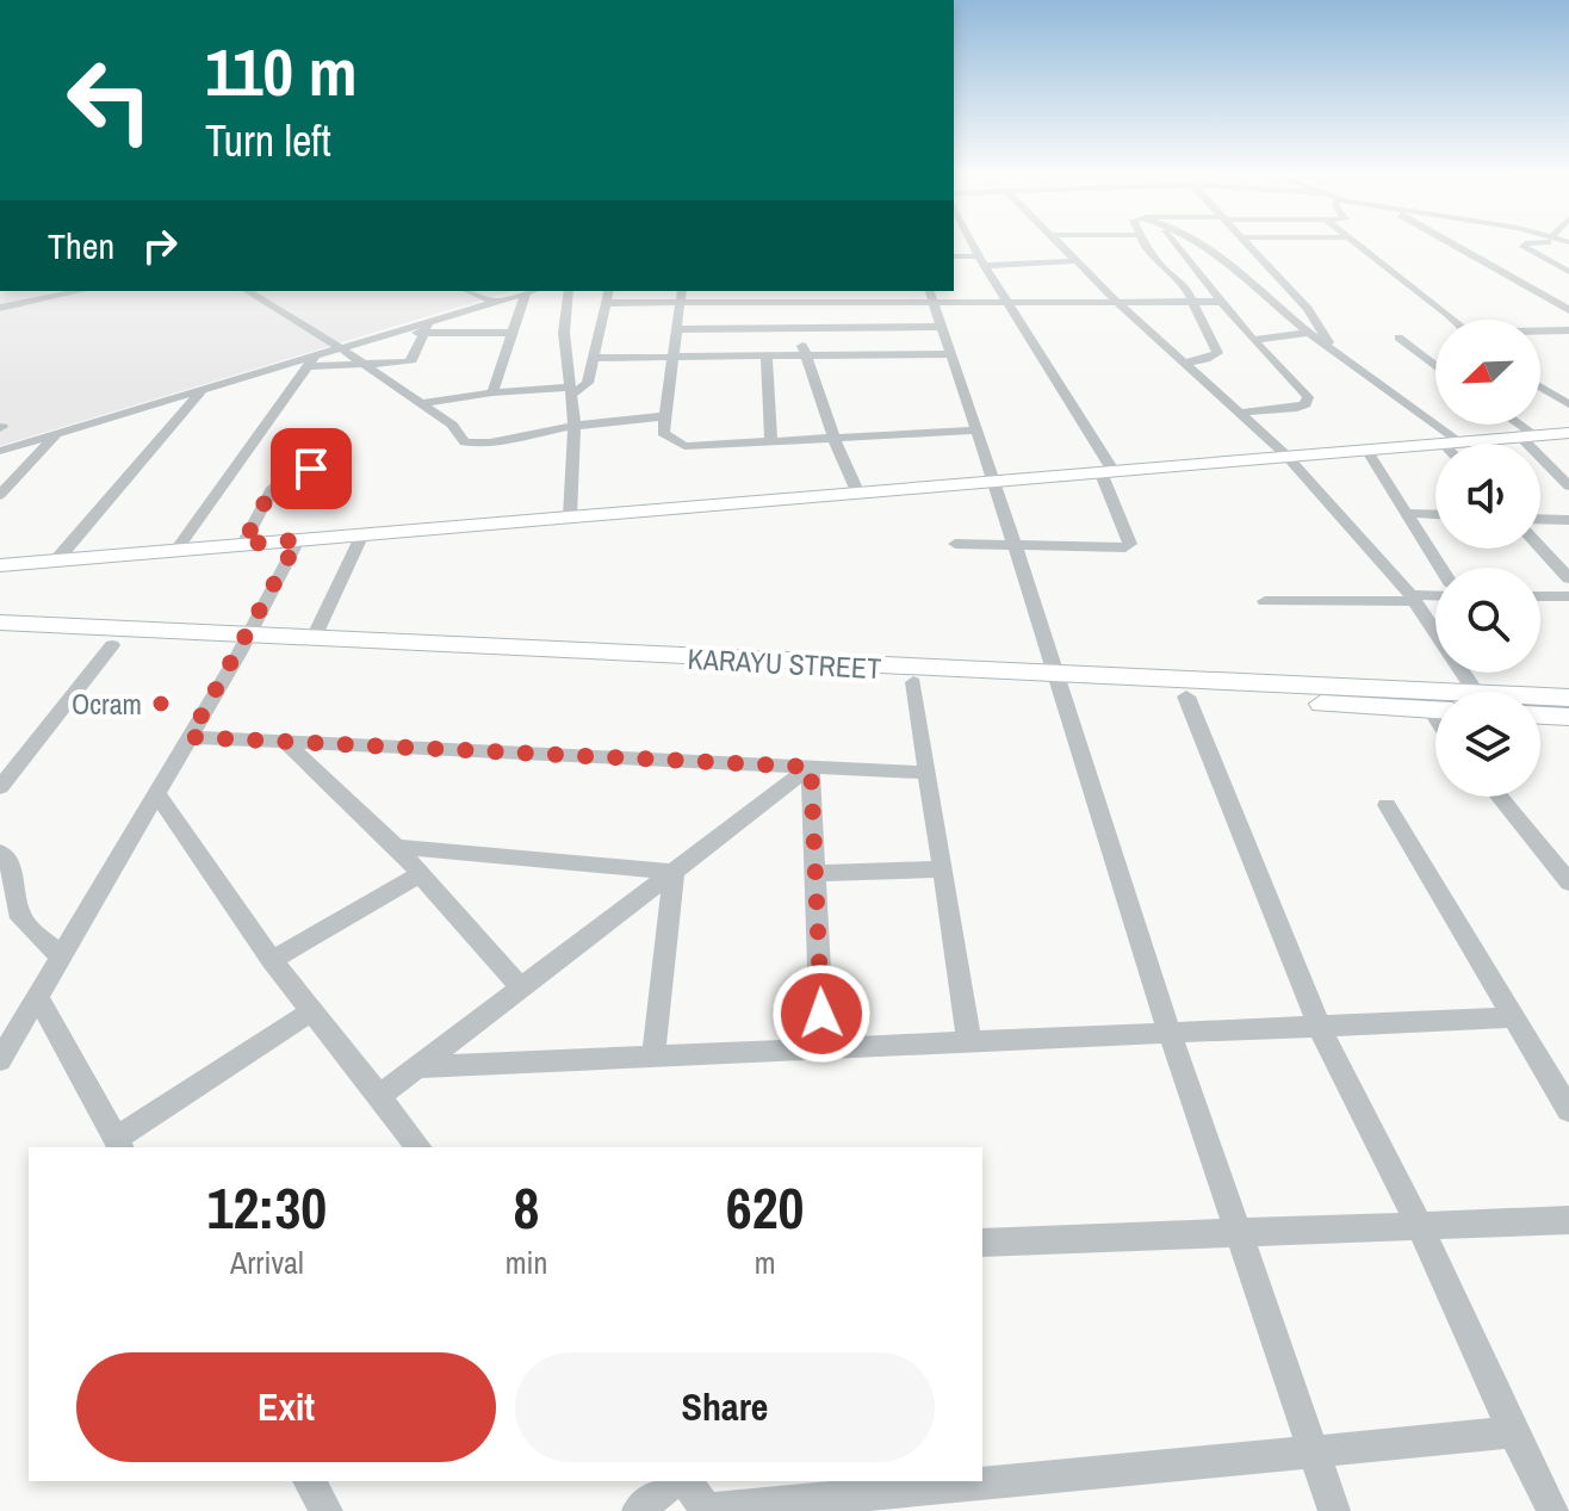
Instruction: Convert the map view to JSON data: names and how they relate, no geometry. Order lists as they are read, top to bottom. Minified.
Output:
{"streets":{"main road":["KARAYU STREET"]},"places":["Ocram"],"north":"bottom left","page":{"turn":["110 m","Turn left"],"then":"Then","eta":["12:30","Arrival","8","min","620","m"],"buttons":["Exit","Share"]}}
